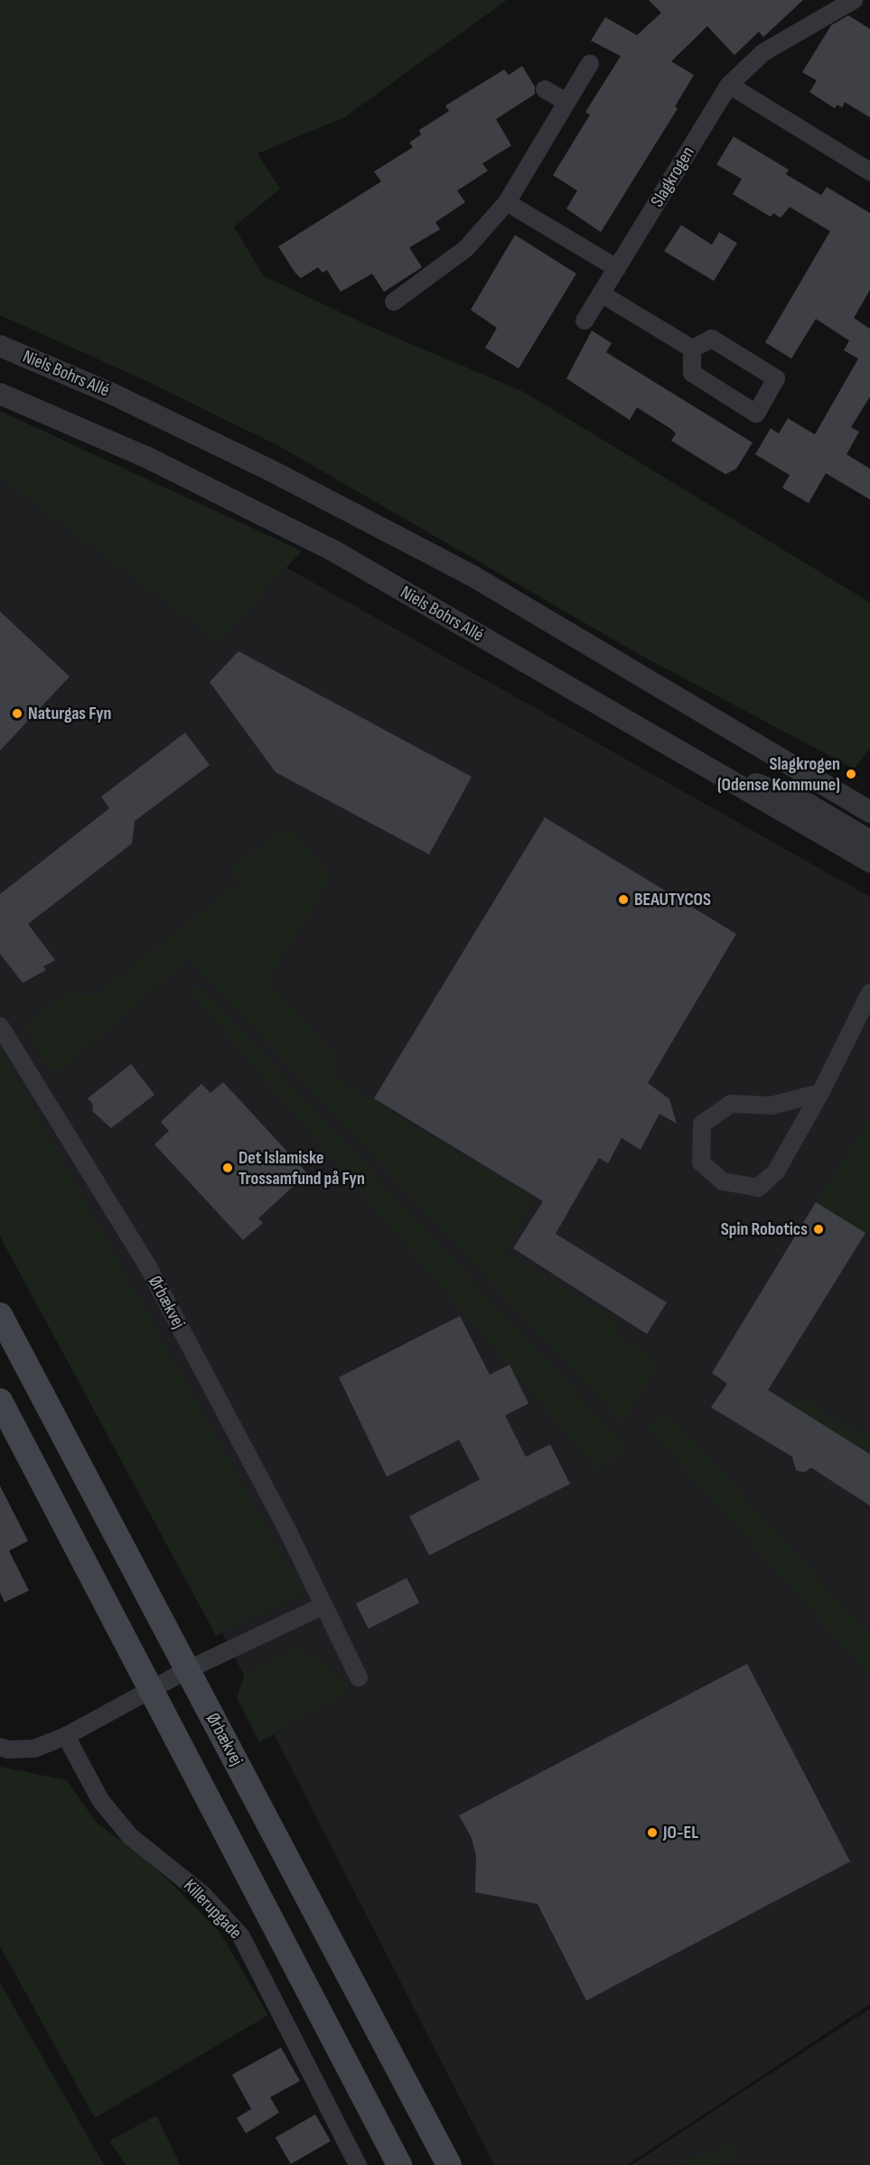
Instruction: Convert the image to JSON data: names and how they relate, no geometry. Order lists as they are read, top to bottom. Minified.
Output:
{"streets":{"main road":["Ørbækvej"],"street":["Slagkrogen","Niels Bohrs Allé","Killerupgade"]},"places":["Naturgas Fyn","Slagkrogen (Odense Kommune)","BEAUTYCOS","Det Islamiske Trossamfund på Fyn","Spin Robotics","JO-EL"]}
